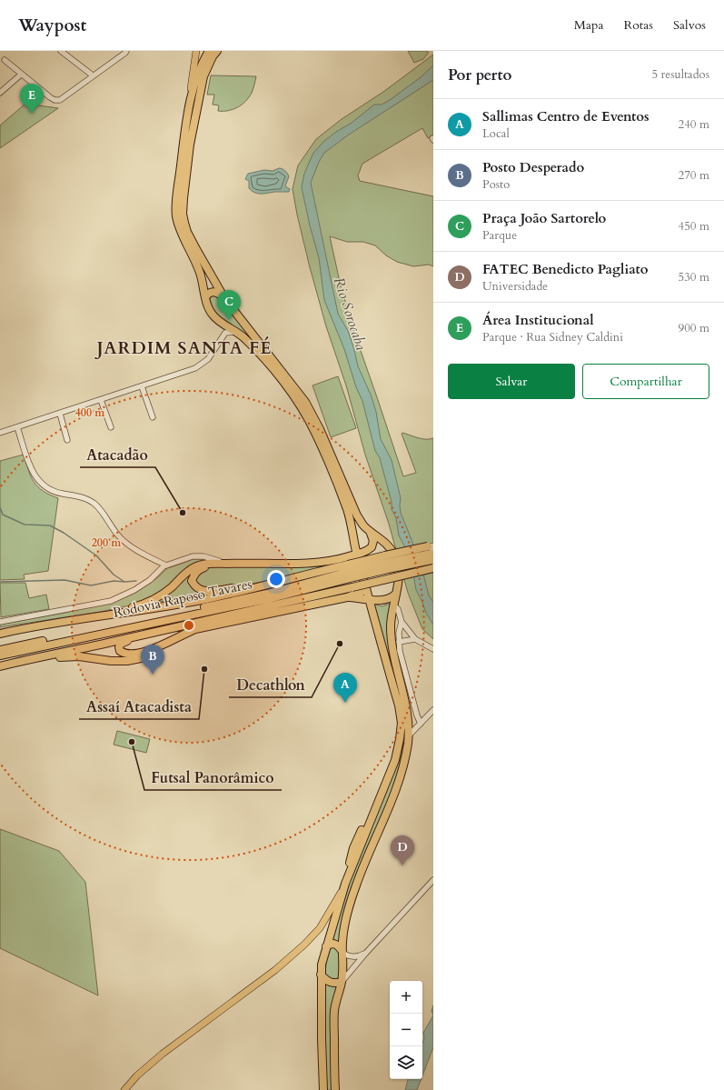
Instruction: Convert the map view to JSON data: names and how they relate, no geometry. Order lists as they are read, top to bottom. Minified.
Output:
{"streets":{"highway":["Rodovia Raposo Tavares"]},"districts":["JARDIM SANTA FÉ"],"water":["Rio Sorocaba"],"places":["Atacadão","Decathlon","Assaí Atacadista","Futsal Panorâmico"],"page":{"header":"Waypost","nav":["Mapa","Rotas","Salvos"],"heading":["Por perto","5 resultados"],"pins":["E","C","B","A","D"],"list":[{"mark":"A","name":"Sallimas Centro de Eventos","note":"Local","value":"240 m"},{"mark":"B","name":"Posto Desperado","note":"Posto","value":"270 m"},{"mark":"C","name":"Praça João Sartorelo","note":"Parque","value":"450 m"},{"mark":"D","name":"FATEC Benedicto Pagliato","note":"Universidade","value":"530 m"},{"mark":"E","name":"Área Institucional","note":"Parque · Rua Sidney Caldini","value":"900 m"}],"buttons":["Salvar","Compartilhar"],"map_buttons":["+","−"]},"rings":["400 m","200 m"]}
